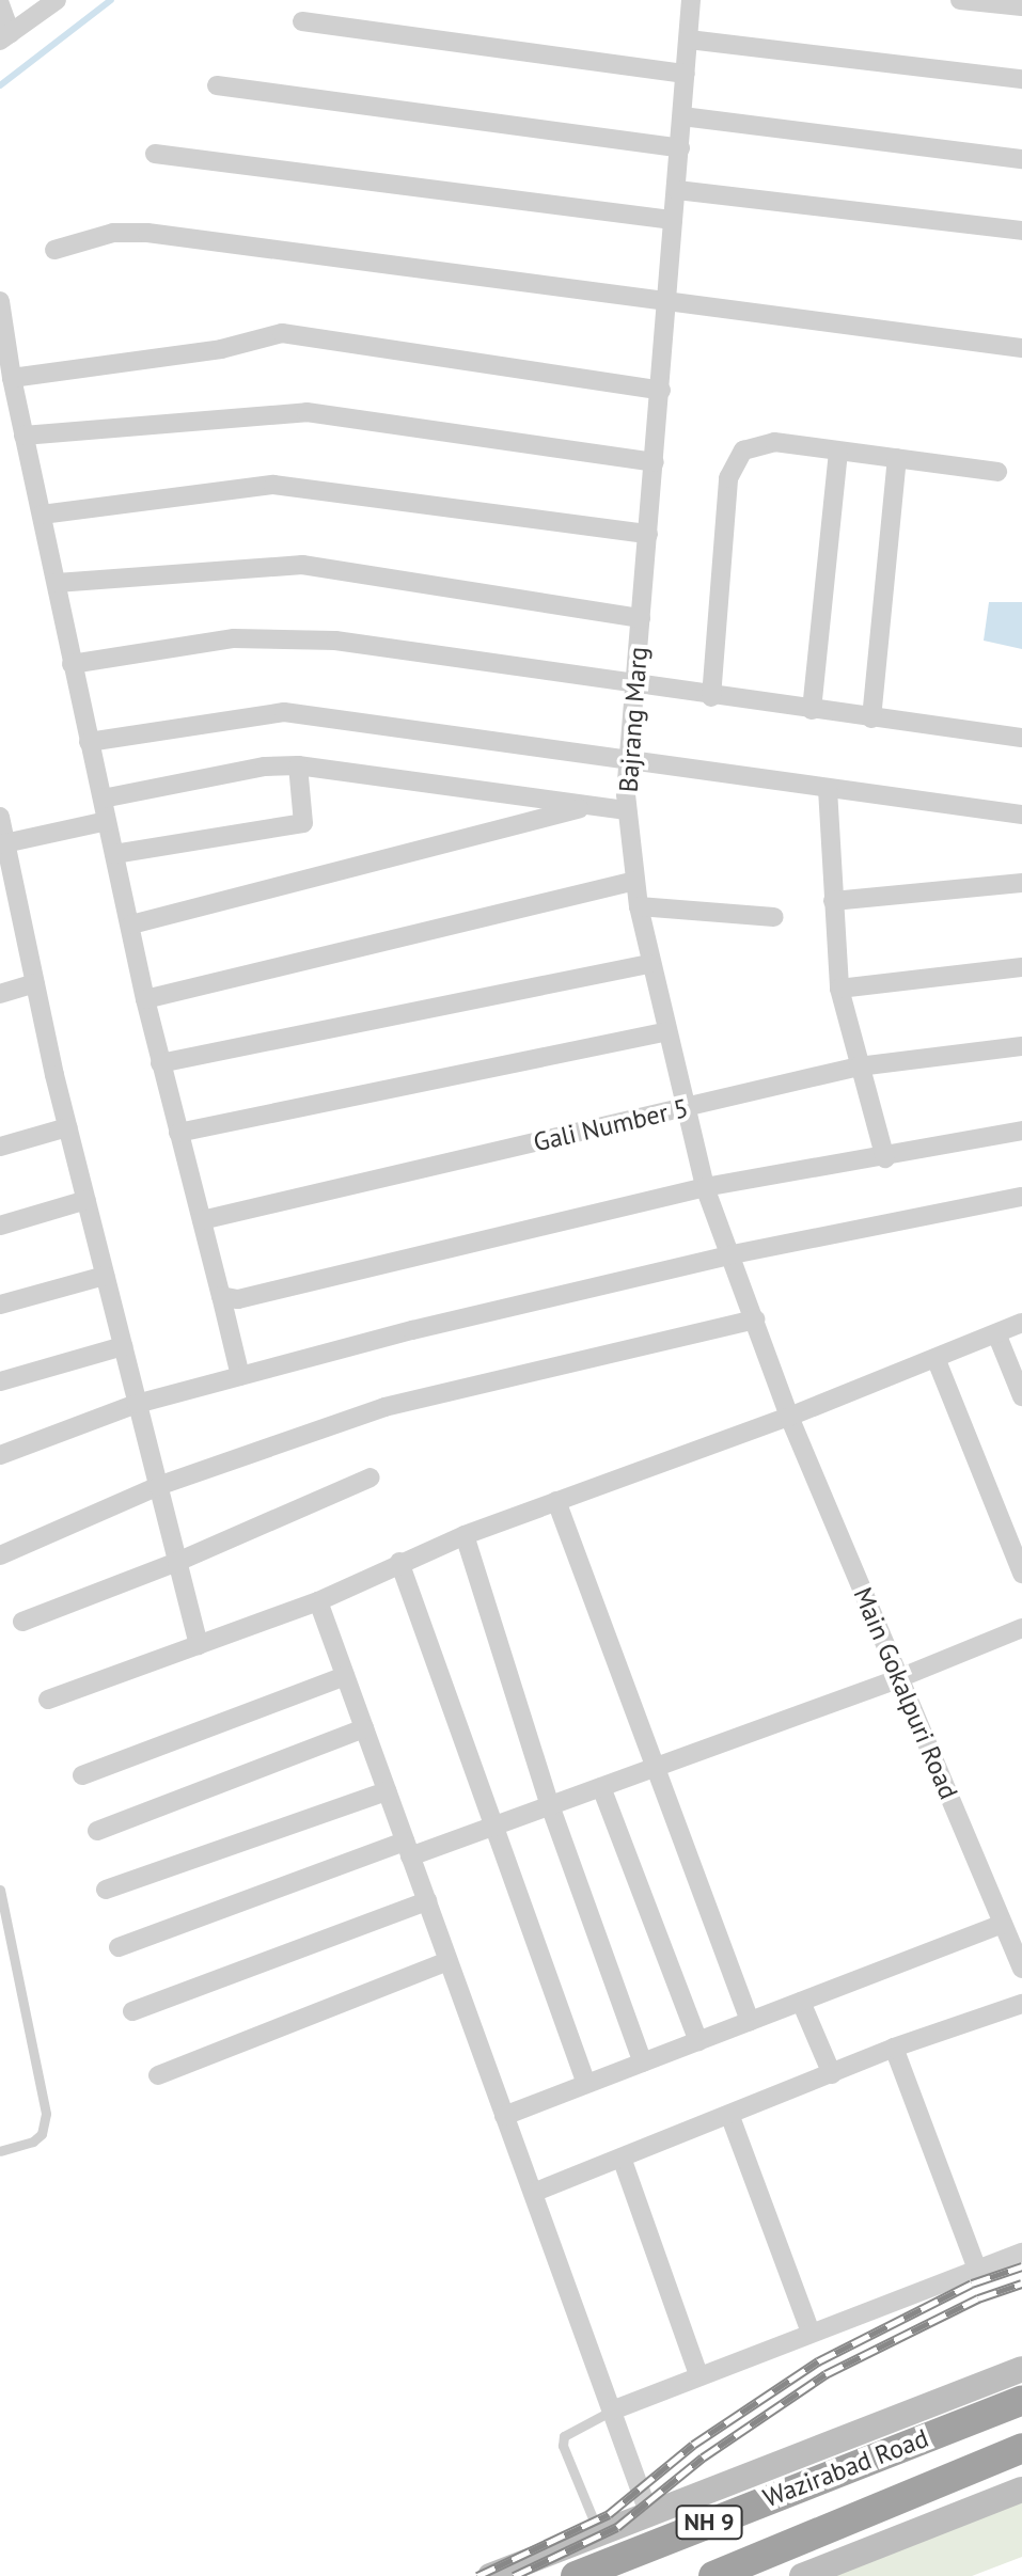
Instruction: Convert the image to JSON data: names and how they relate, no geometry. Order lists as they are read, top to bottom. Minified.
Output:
{"streets":{"highway":["Wazirabad Road","NH 9"],"street":["Bajrang Marg","Gali Number 5","Main Gokalpuri Road"]},"crossings":[["Bajrang Marg","Gali Number 5"],["Bajrang Marg","Main Gokalpuri Road"]]}
